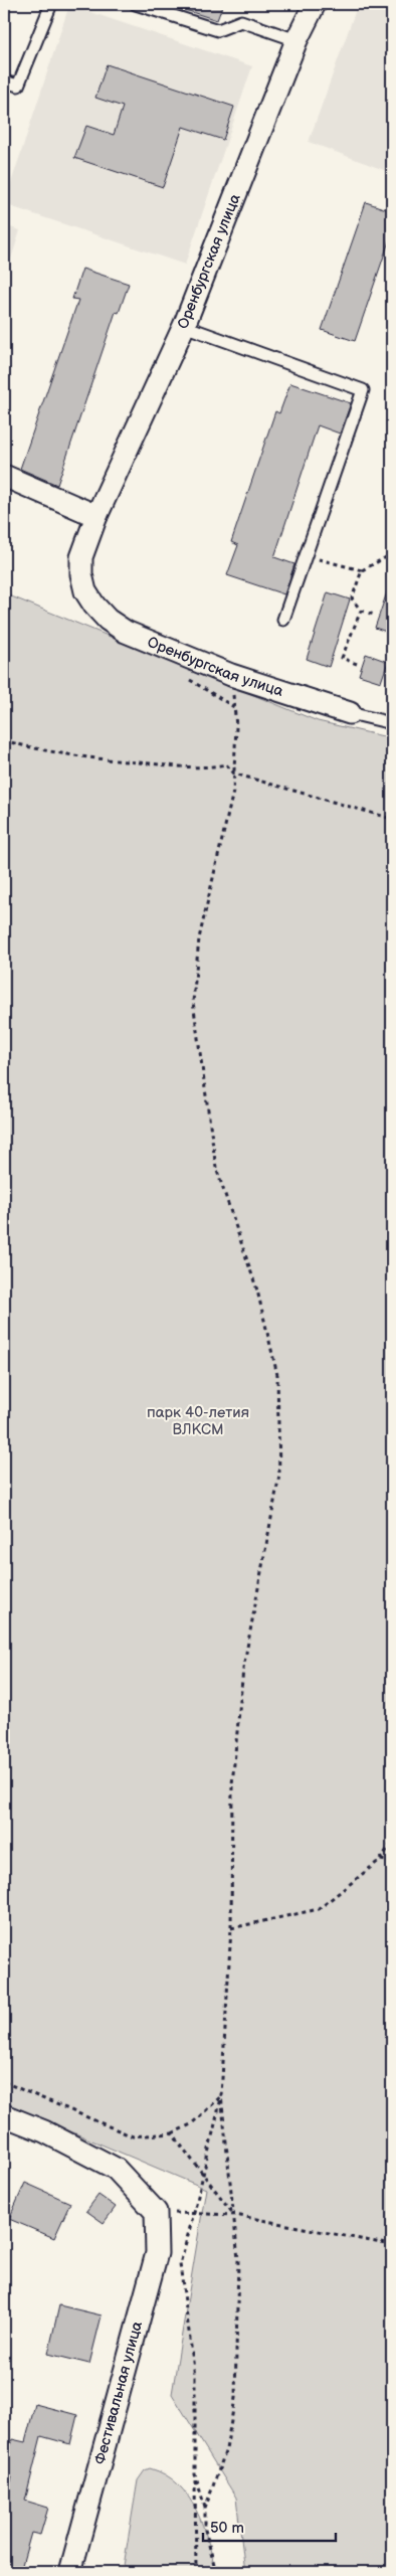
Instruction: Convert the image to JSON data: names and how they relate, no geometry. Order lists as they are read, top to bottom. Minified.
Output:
{"streets":{"street":["Оренбургская улица","Фестивальная улица"]},"parks":["парк 40-летия ВЛКСМ"],"scale_bar":"50 m"}
